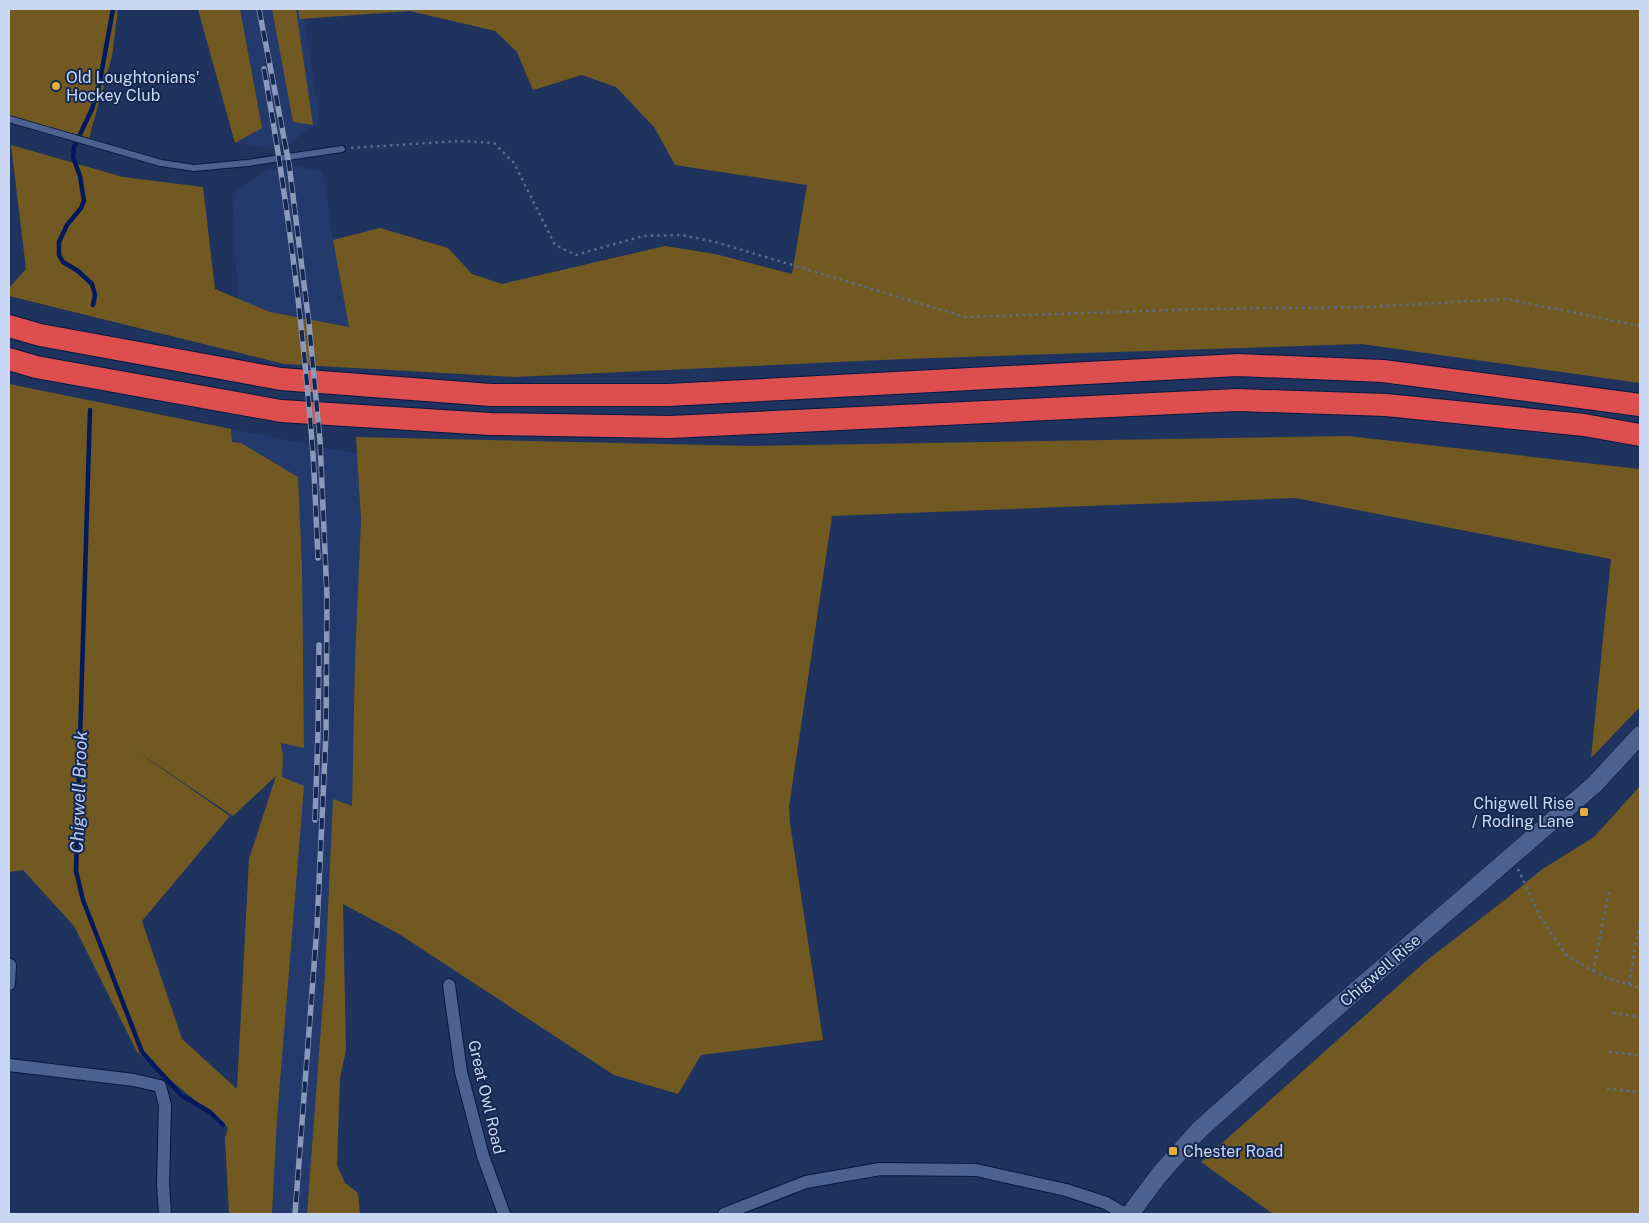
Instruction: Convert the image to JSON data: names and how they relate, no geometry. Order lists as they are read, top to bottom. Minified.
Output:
{"streets":{"main road":["Chigwell Rise"],"street":["Great Owl Road"]},"water":["Chigwell Brook"],"places":{"other":["Old Loughtonians' Hockey Club"],"transit":["Chigwell Rise / Roding Lane","Chester Road"]}}
